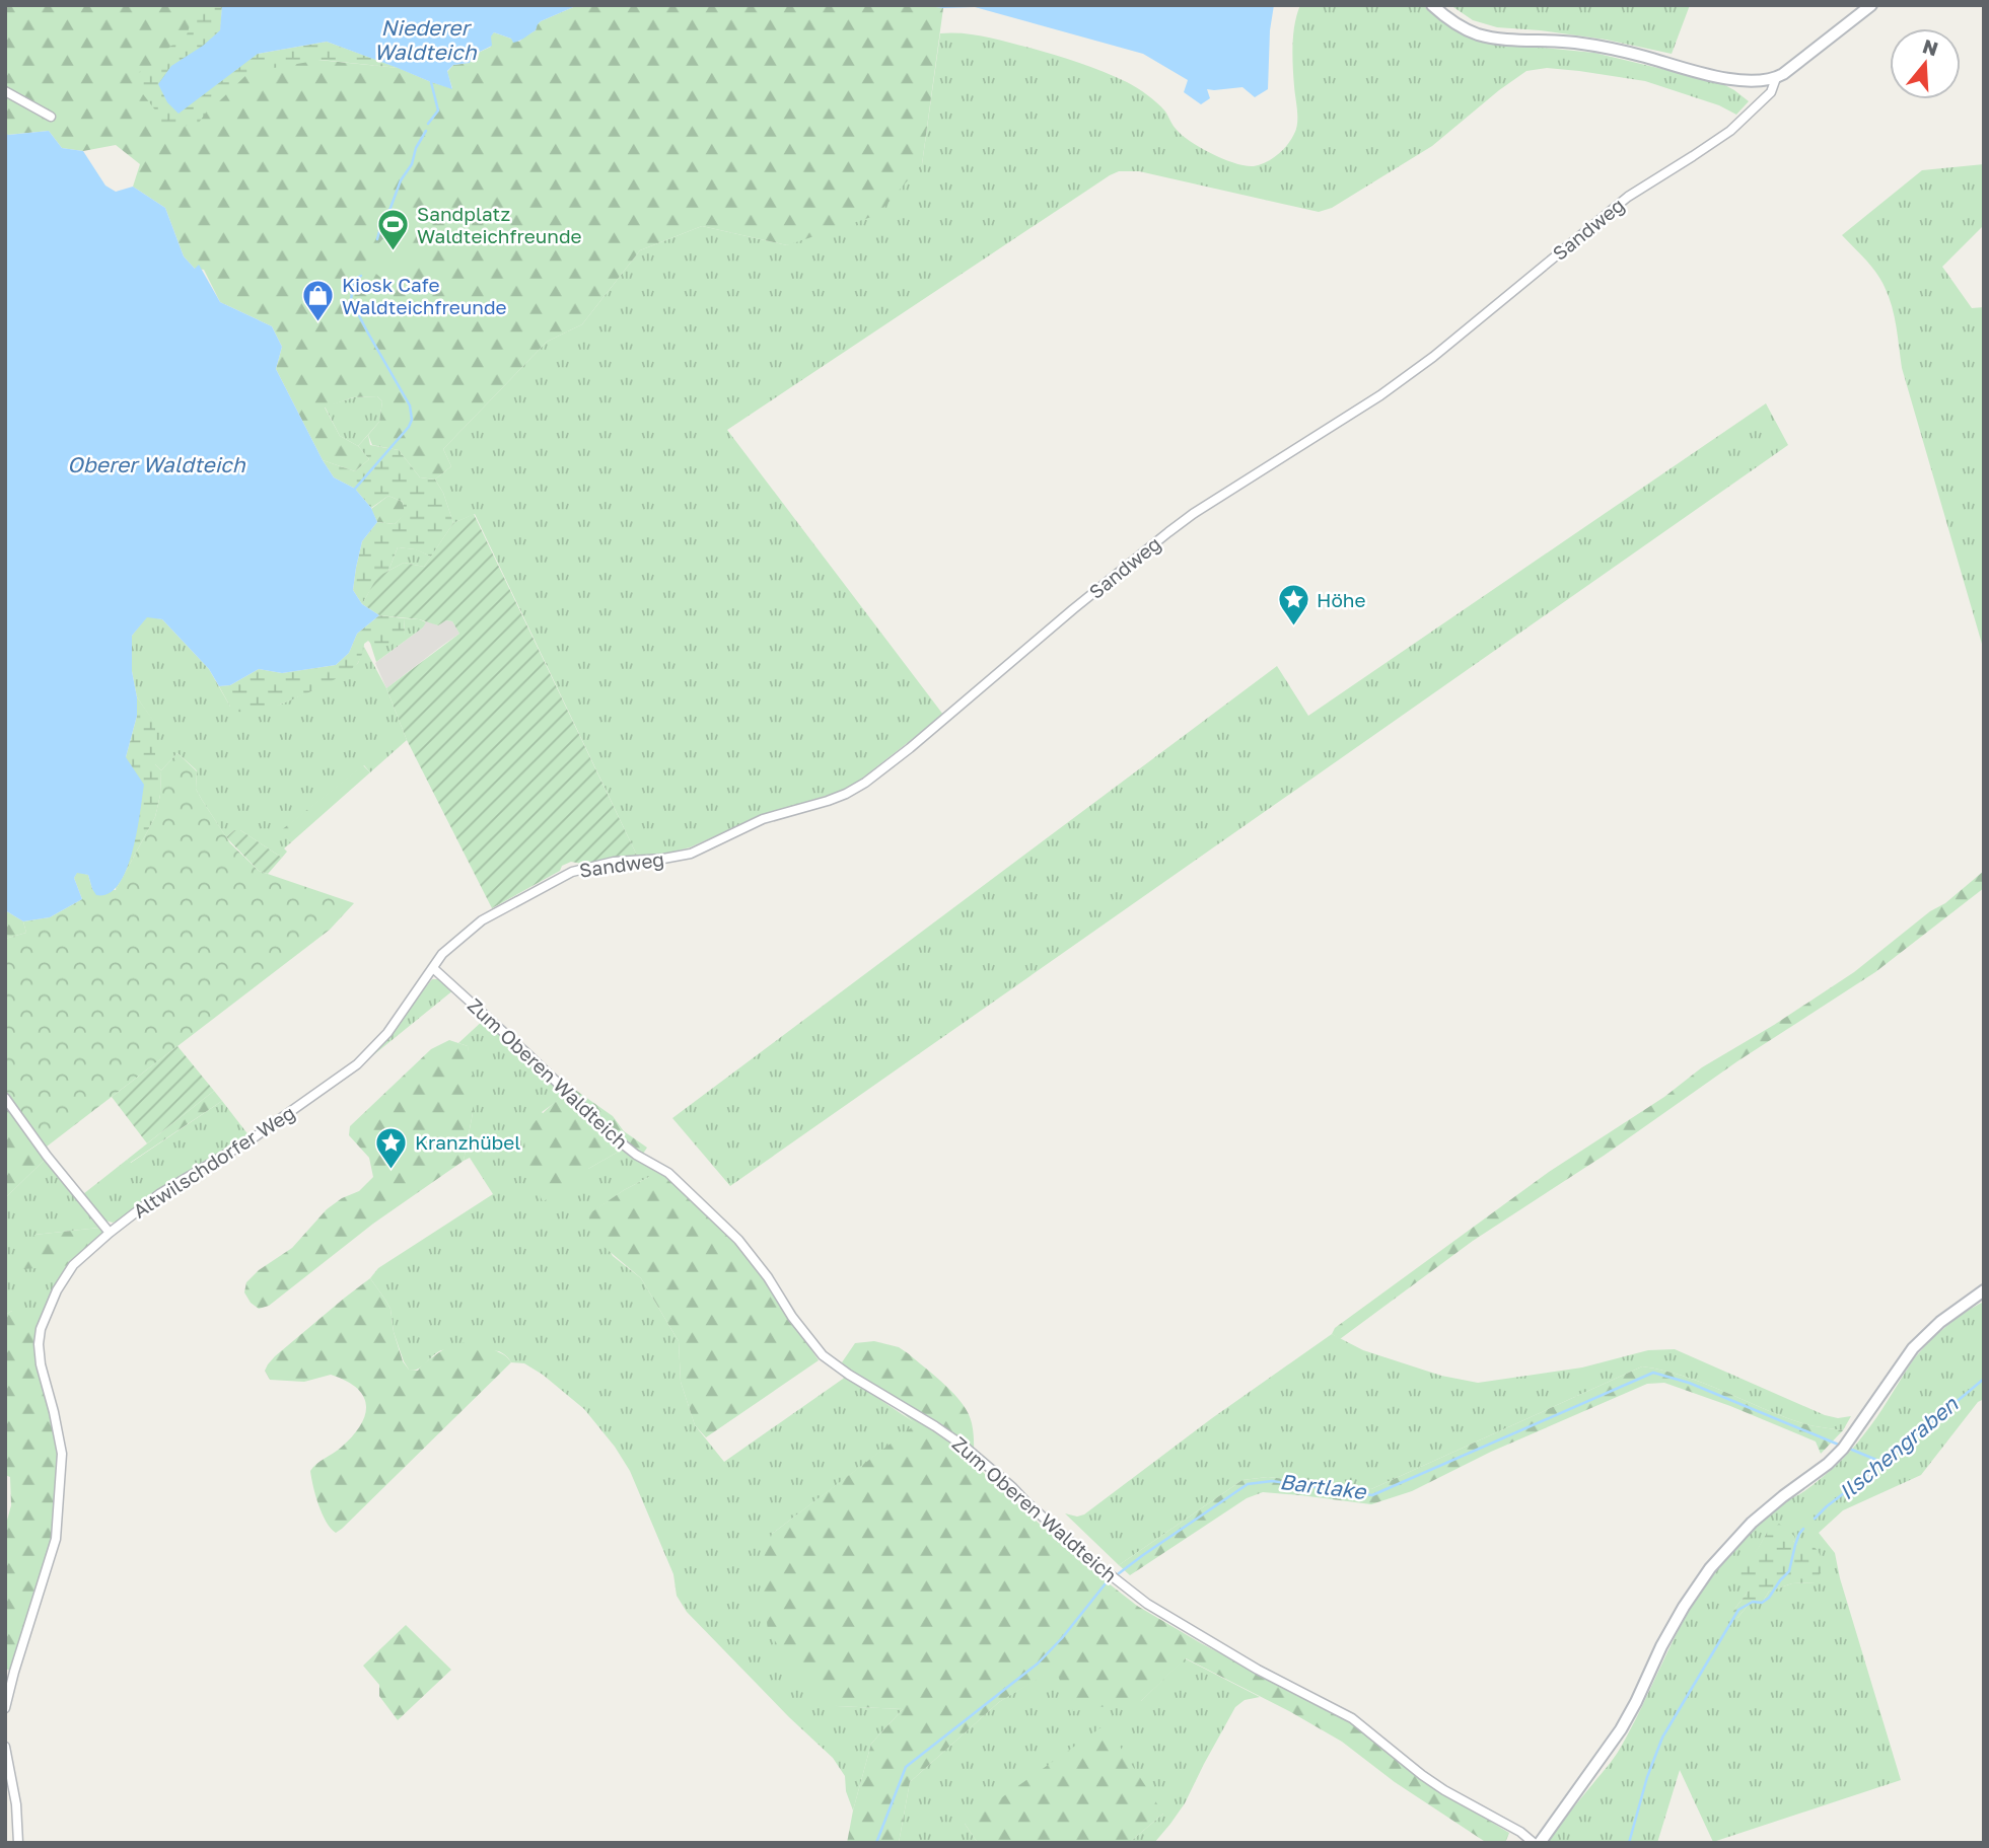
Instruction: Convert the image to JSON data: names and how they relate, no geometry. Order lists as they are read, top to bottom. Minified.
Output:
{"streets":{"street":["Sandweg","Zum Oberen Waldteich","Altwilschdorfer Weg"]},"crossings":[["Sandweg","Zum Oberen Waldteich"],["Sandweg","Altwilschdorfer Weg"],["Zum Oberen Waldteich","Altwilschdorfer Weg"]],"water":["Niederer Waldteich","Oberer Waldteich","Ilschengraben","Bartlake"],"places":{"sports":["Sandplatz Waldteichfreunde"],"shop":["Kiosk Cafe Waldteichfreunde"],"place":["Höhe","Kranzhübel"]},"north":"top"}
